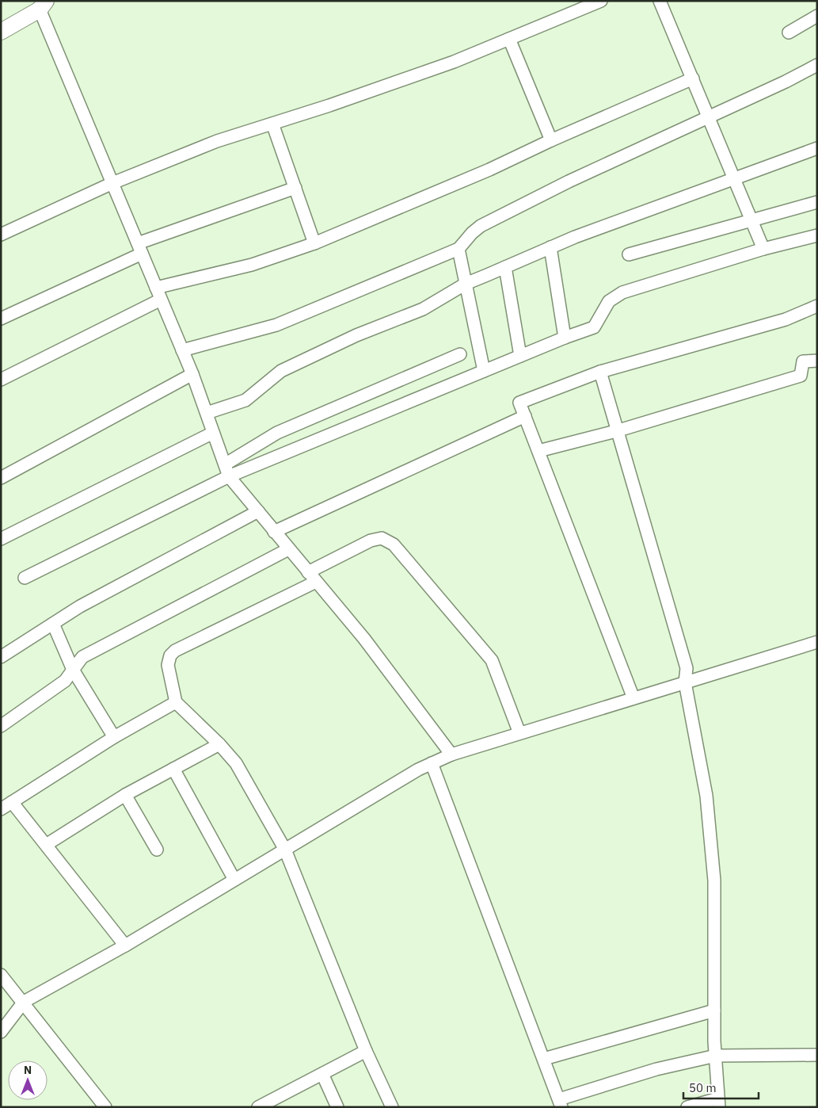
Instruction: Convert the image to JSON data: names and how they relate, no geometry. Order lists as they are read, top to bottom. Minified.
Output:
{"scale_bar":"50 m","north":"top"}
